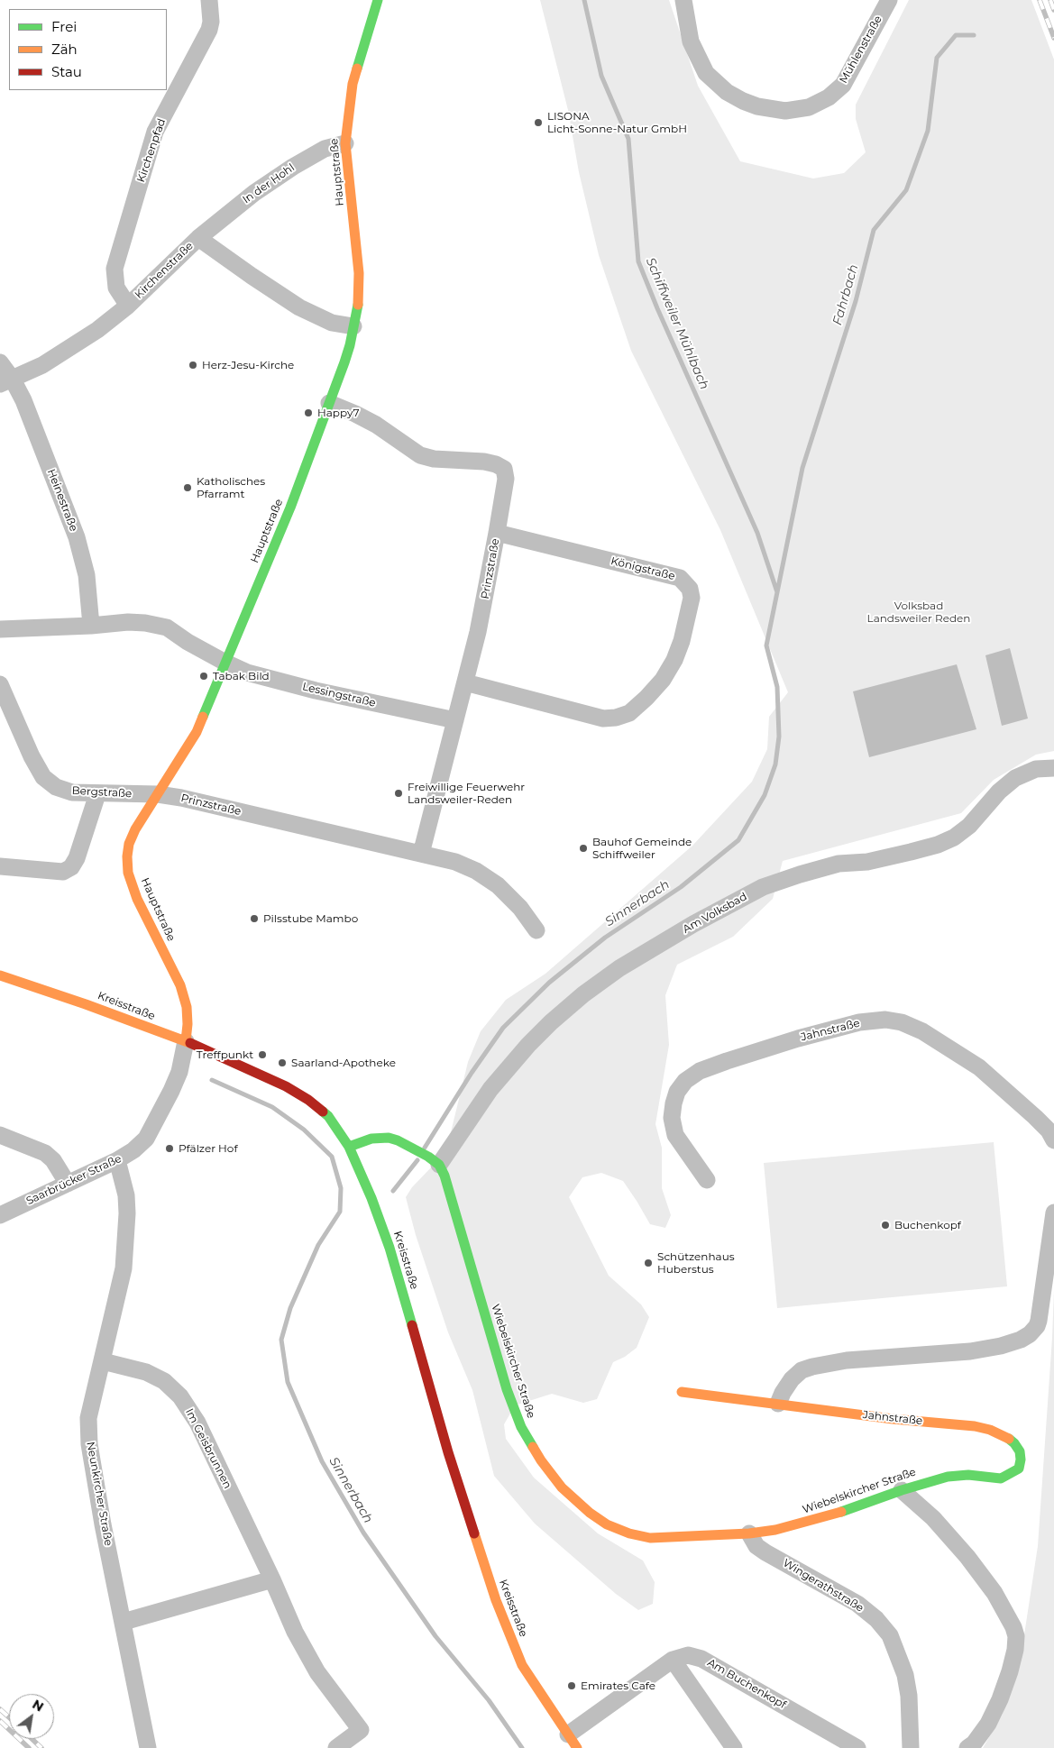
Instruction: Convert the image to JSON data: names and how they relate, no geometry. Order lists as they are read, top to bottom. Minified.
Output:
{"streets":{"street":["Mühlenstraße","Kirchenpfad","Hauptstraße","In der Hohl","Kirchenstraße","Heinestraße","Prinzstraße","Königstraße","Lessingstraße","Bergstraße","Am Volksbad","Kreisstraße","Jahnstraße","Saarbrücker Straße","Wiebelskircher Straße","Im Geisbrunnen","Neunkircher Straße","Wingerathstraße","Am Buchenkopf"]},"crossings":[["Kirchenpfad","Kirchenstraße"],["Hauptstraße","In der Hohl"],["Hauptstraße","Kirchenstraße"],["Hauptstraße","Prinzstraße"],["Hauptstraße","Lessingstraße"],["Hauptstraße","Bergstraße"],["Hauptstraße","Kreisstraße"],["Hauptstraße","Saarbrücker Straße"],["In der Hohl","Kirchenstraße"],["Kirchenstraße","Heinestraße"],["Prinzstraße","Königstraße"],["Prinzstraße","Lessingstraße"],["Prinzstraße","Bergstraße"],["Am Volksbad","Wiebelskircher Straße"],["Kreisstraße","Saarbrücker Straße"],["Kreisstraße","Am Buchenkopf"],["Jahnstraße","Wiebelskircher Straße"],["Saarbrücker Straße","Neunkircher Straße"],["Wiebelskircher Straße","Wingerathstraße"],["Im Geisbrunnen","Neunkircher Straße"]],"water":["Fahrbach","Schiffweiler Mühlbach","Sinnerbach"],"parks":["Volksbad Landsweiler Reden"],"places":["LISONA Licht-Sonne-Natur GmbH","Herz-Jesu-Kirche","Happy7","Katholisches Pfarramt","Tabak Bild","Freiwillige Feuerwehr Landsweiler-Reden","Bauhof Gemeinde Schiffweiler","Pilsstube Mambo","Treffpunkt","Saarland-Apotheke","Pfälzer Hof","Buchenkopf","Schützenhaus Huberstus","Emirates Cafe"],"legend":["Frei","Zäh","Stau"],"north":"top right"}
